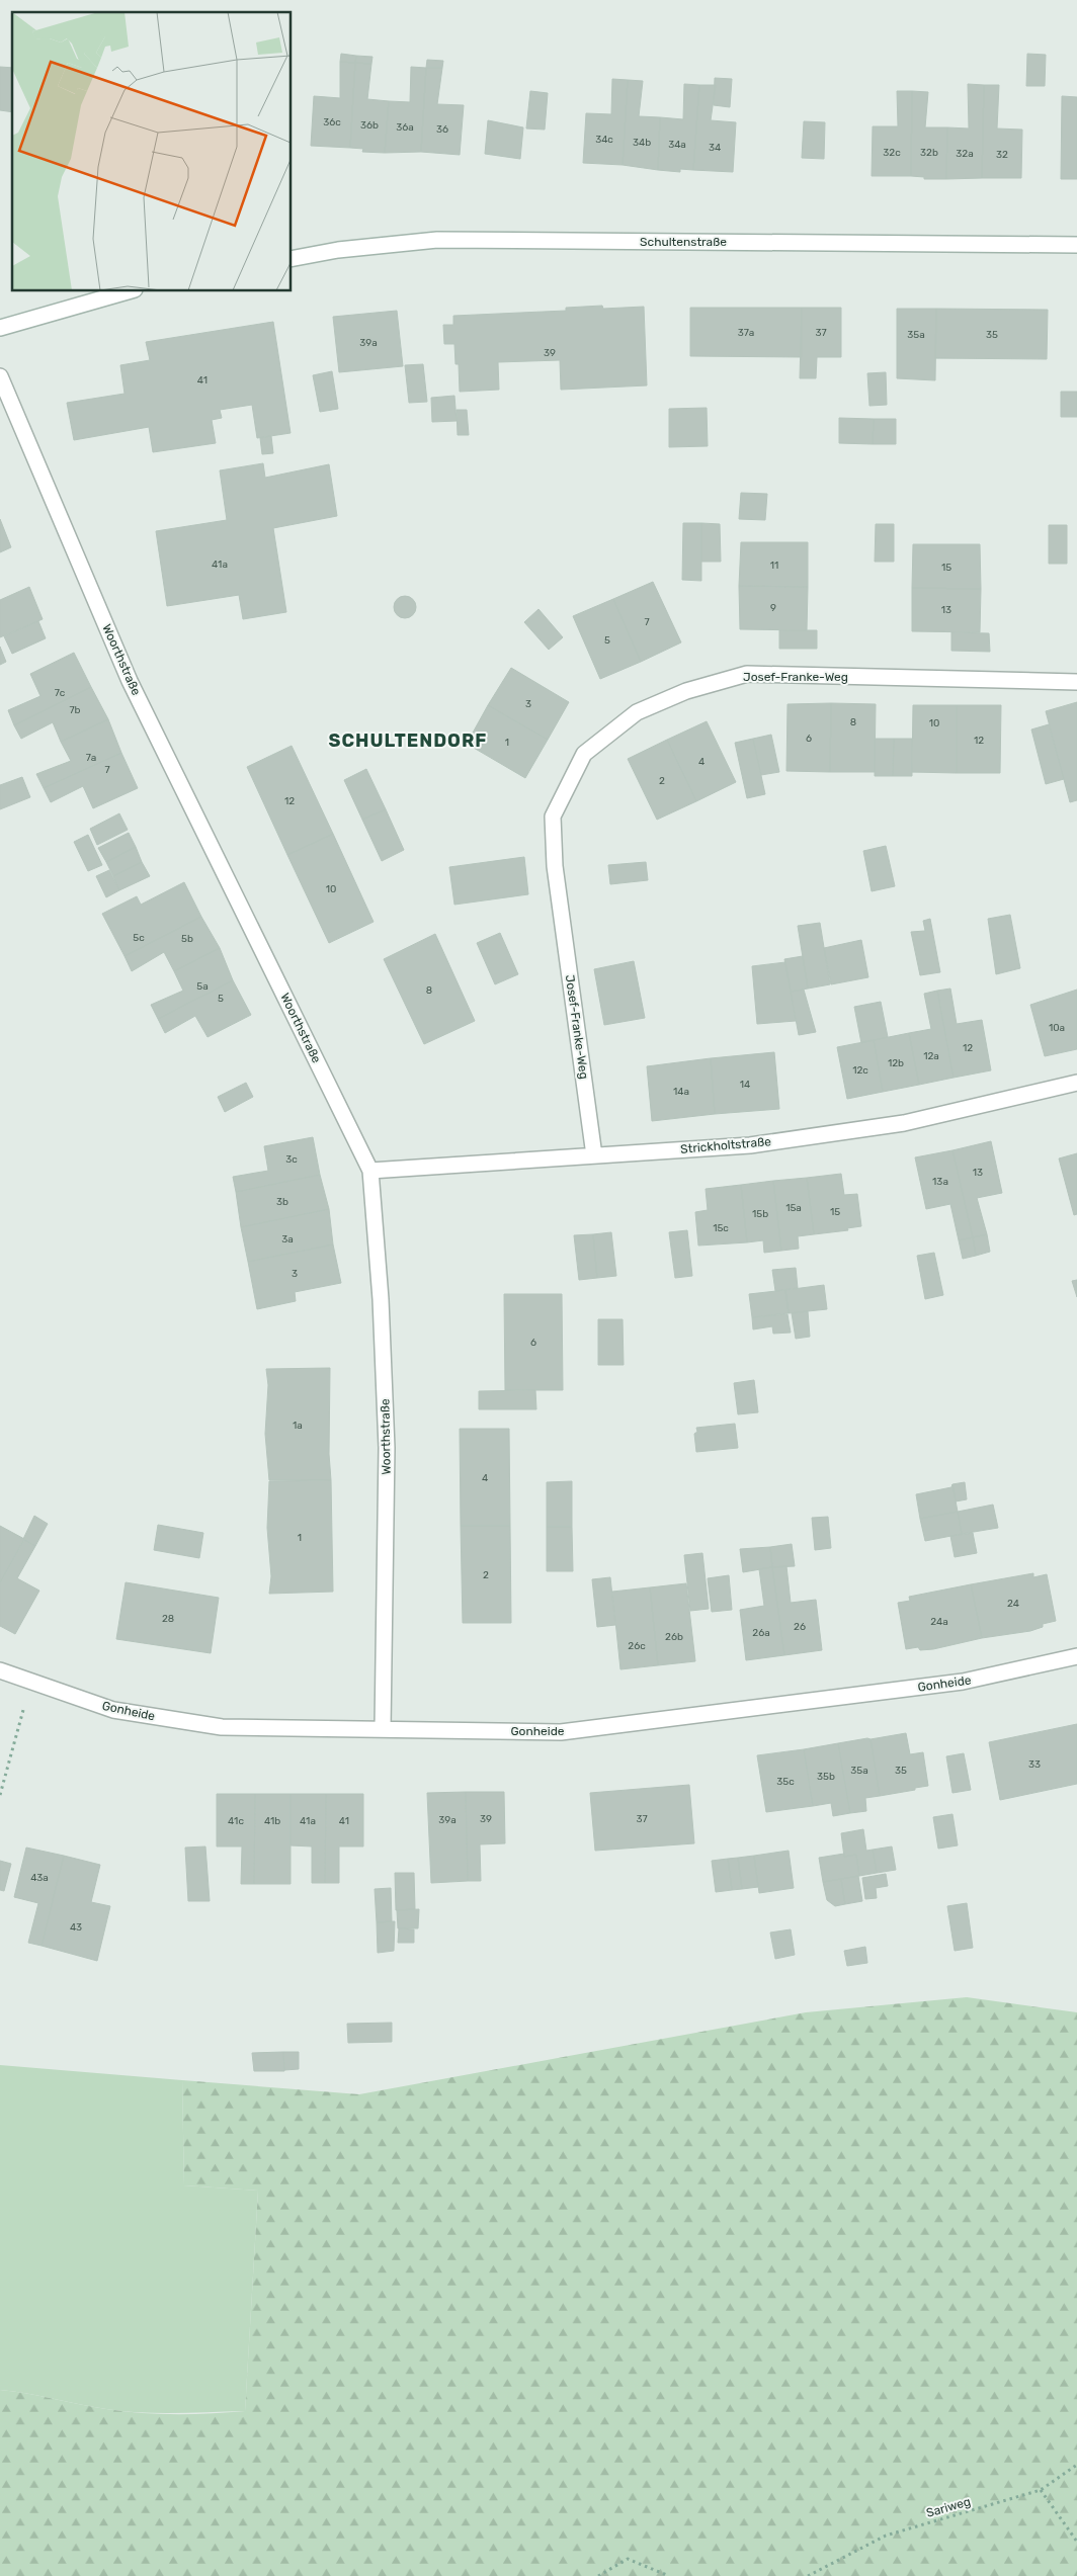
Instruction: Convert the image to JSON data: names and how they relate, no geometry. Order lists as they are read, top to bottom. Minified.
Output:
{"streets":{"street":["Schultenstraße","Woorthstraße","Josef-Franke-Weg","Strickholtstraße","Gonheide"],"path":["Sariweg"]},"crossings":[["Woorthstraße","Strickholtstraße"],["Woorthstraße","Gonheide"],["Josef-Franke-Weg","Strickholtstraße"]],"districts":["SCHULTENDORF"],"house_numbers":["36c","36b","36a","36","34c","34b","34a","34","32c","32b","32a","32","37a","37","35a","35","39a","39","41","41a","11","15","9","13","7","5","7c","3","7b","8","10","6","12","1","7a","4","7","2","12","10","5c","5b","5a","8","5","10a","12","12a","12b","12c","14","14a","3c","13","13a","3b","15a","15","15b","15c","3a","3","6","1a","4","1","2","24","28","24a","26","26a","26b","26c","33","35a","35","35b","35c","39","37","39a","41c","41b","41a","41","43a","43"]}
